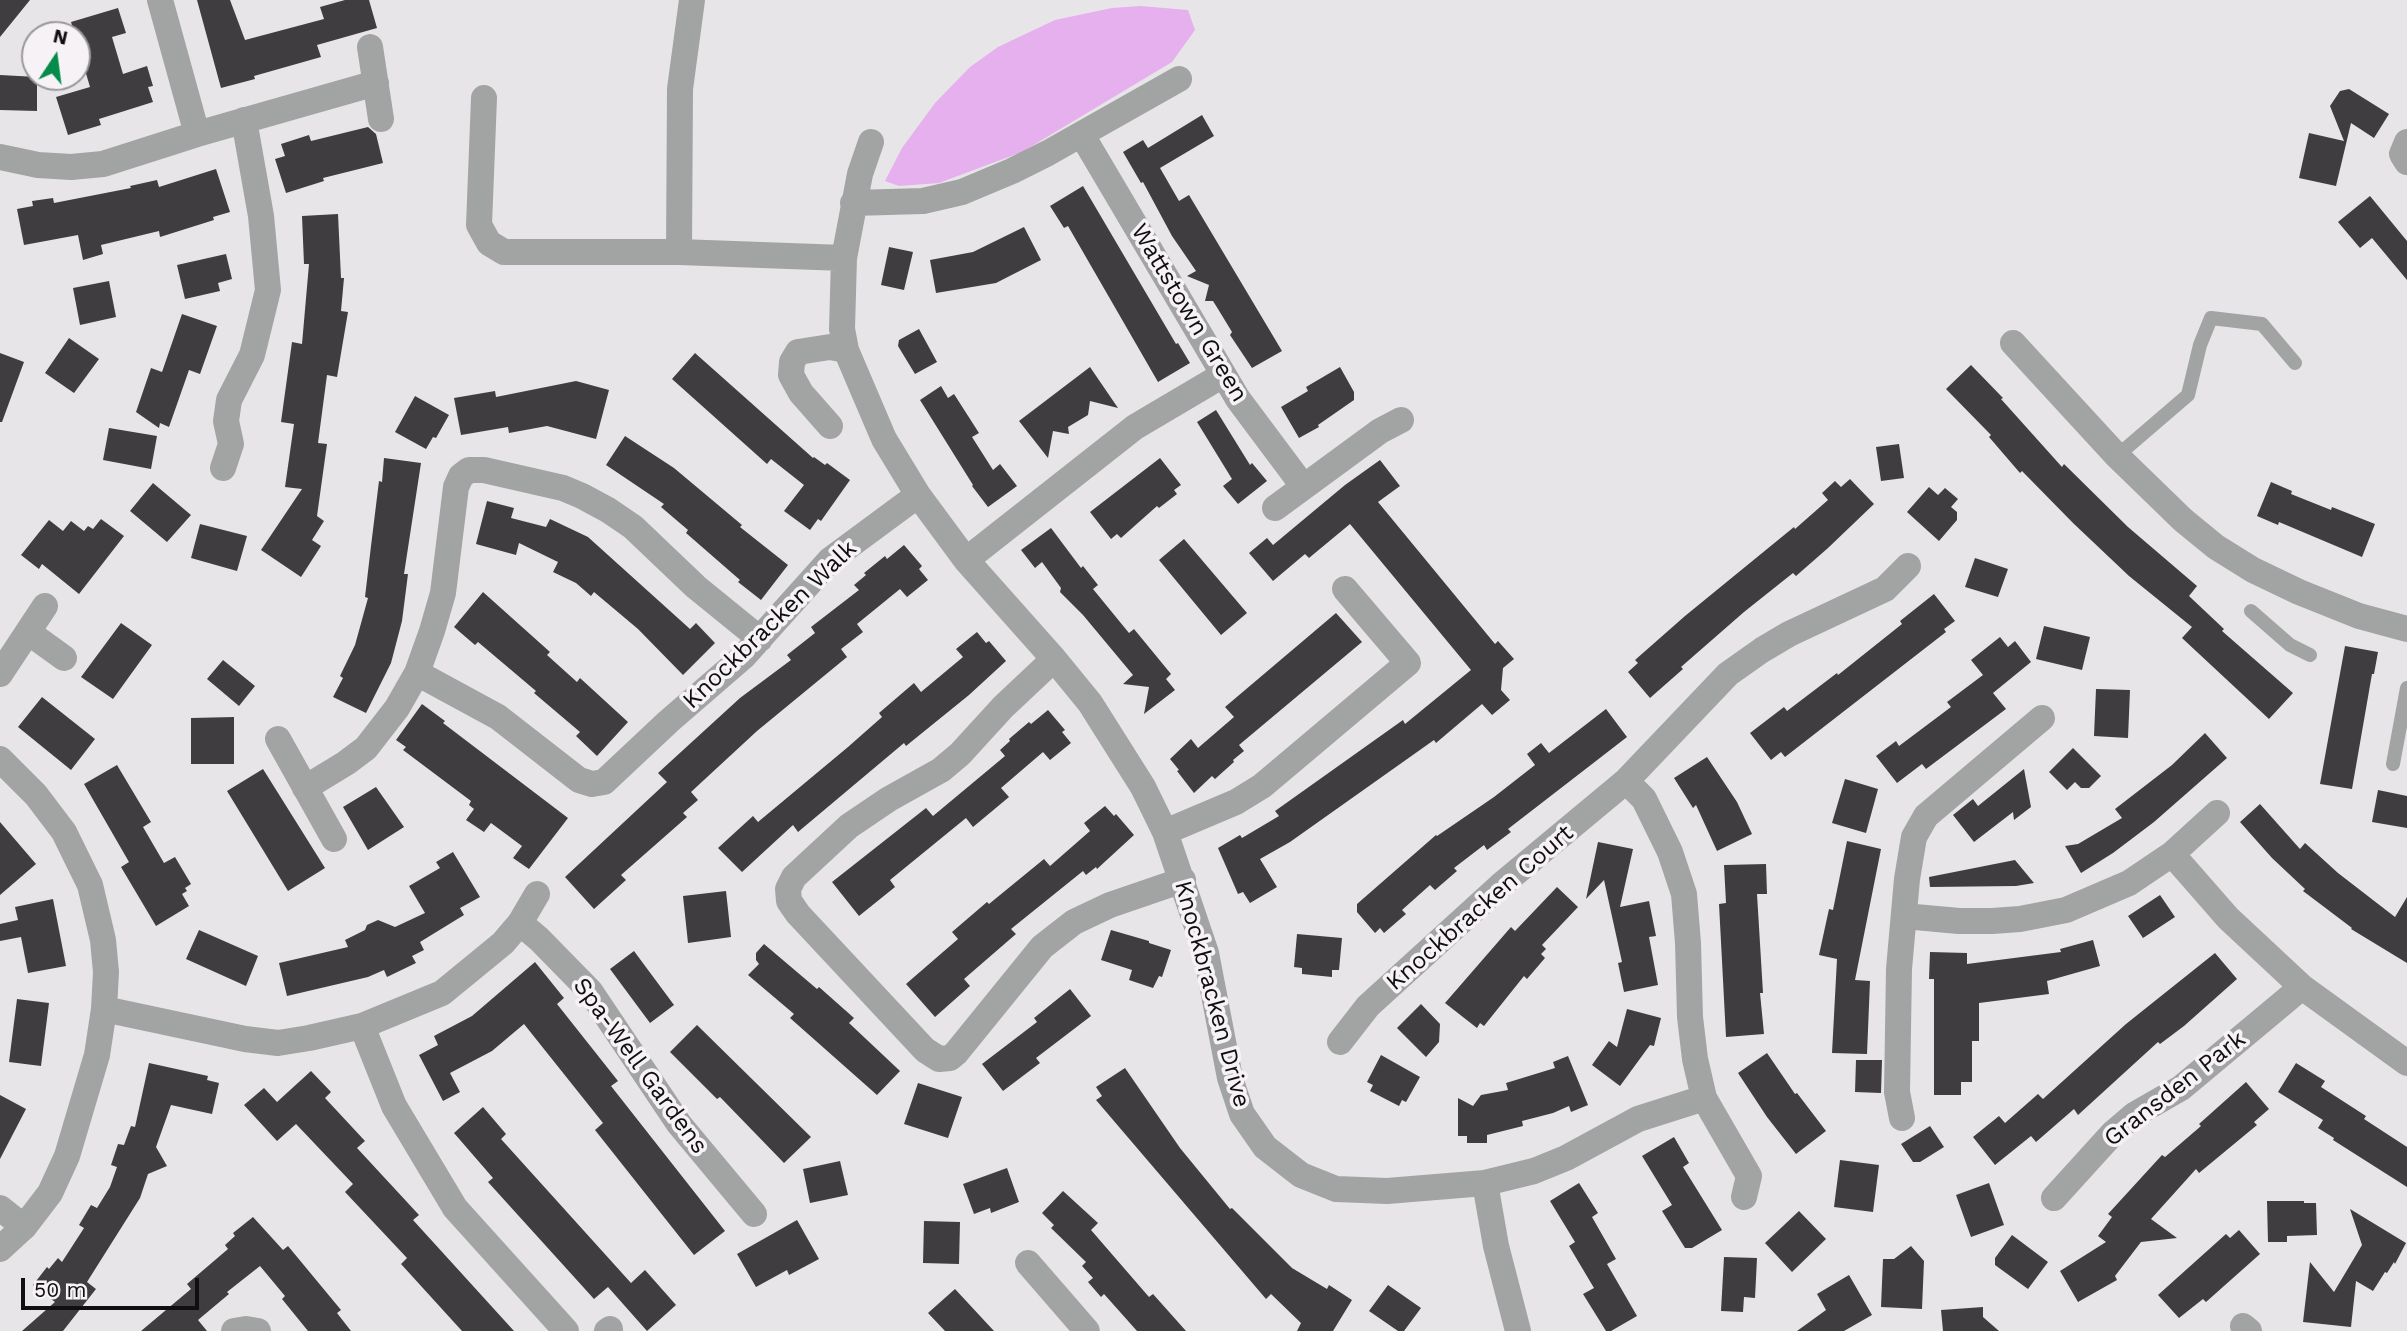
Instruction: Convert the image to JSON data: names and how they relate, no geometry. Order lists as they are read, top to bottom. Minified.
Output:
{"streets":{"street":["Wattstown Green","Knockbracken Walk","Knockbracken Court","Knockbracken Drive","Spa-Well Gardens","Gransden Park"]},"crossings":[["Knockbracken Walk","Knockbracken Drive"]],"scale_bar":"50 m","north":"top"}
